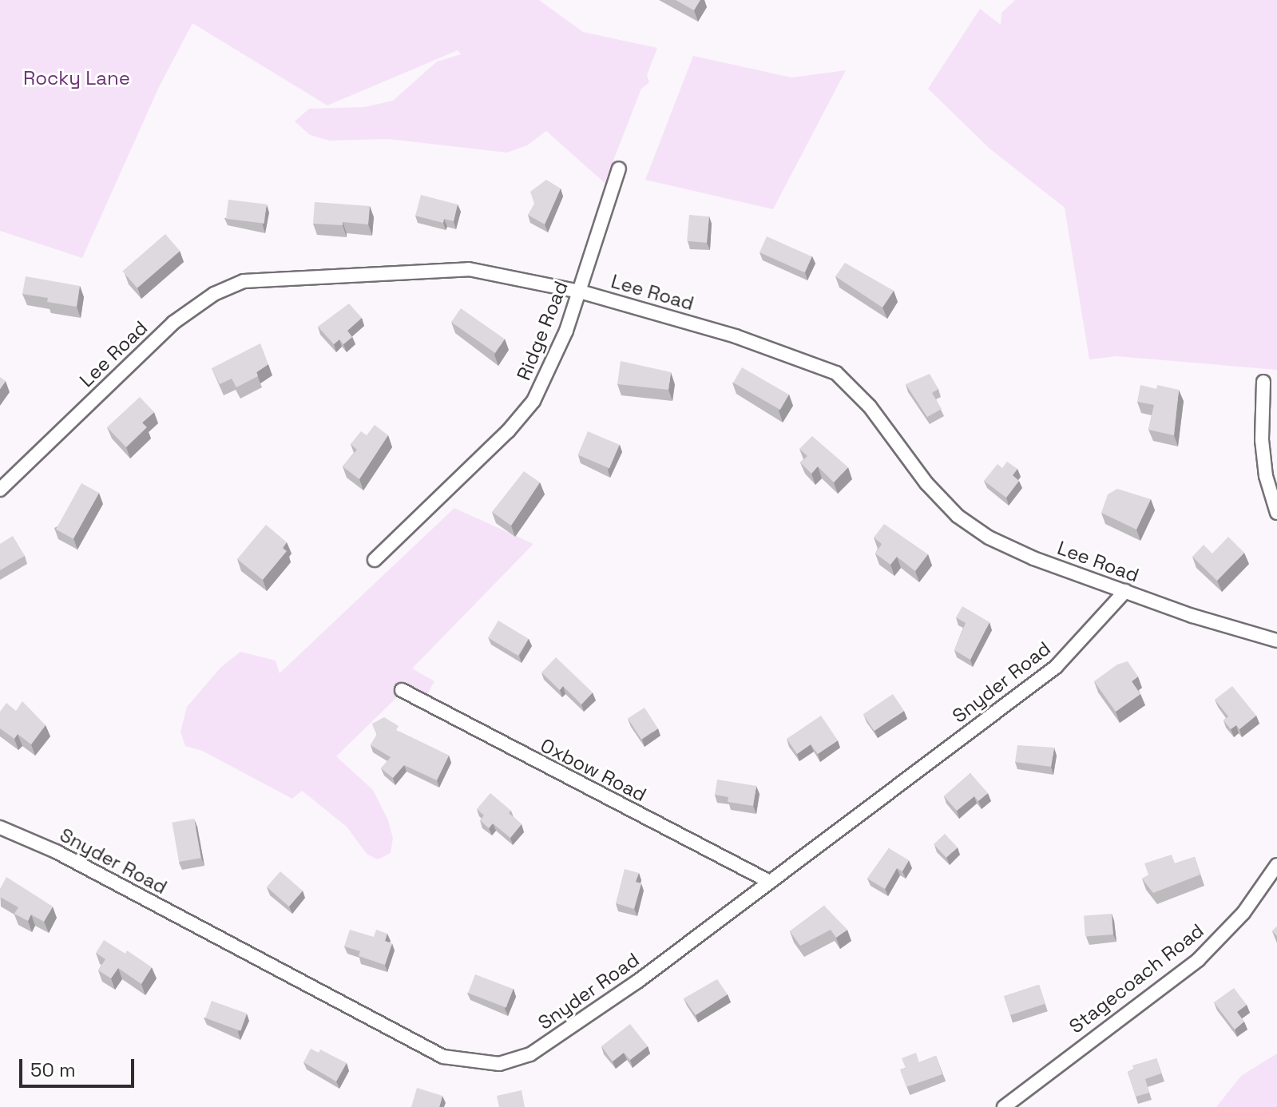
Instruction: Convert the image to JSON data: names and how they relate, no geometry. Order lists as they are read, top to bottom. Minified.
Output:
{"streets":{"street":["Lee Road","Ridge Road","Snyder Road","Oxbow Road","Stagecoach Road"]},"crossings":[["Lee Road","Ridge Road"],["Lee Road","Snyder Road"],["Snyder Road","Oxbow Road"]],"parks":["Rocky Lane"],"scale_bar":"50 m"}
